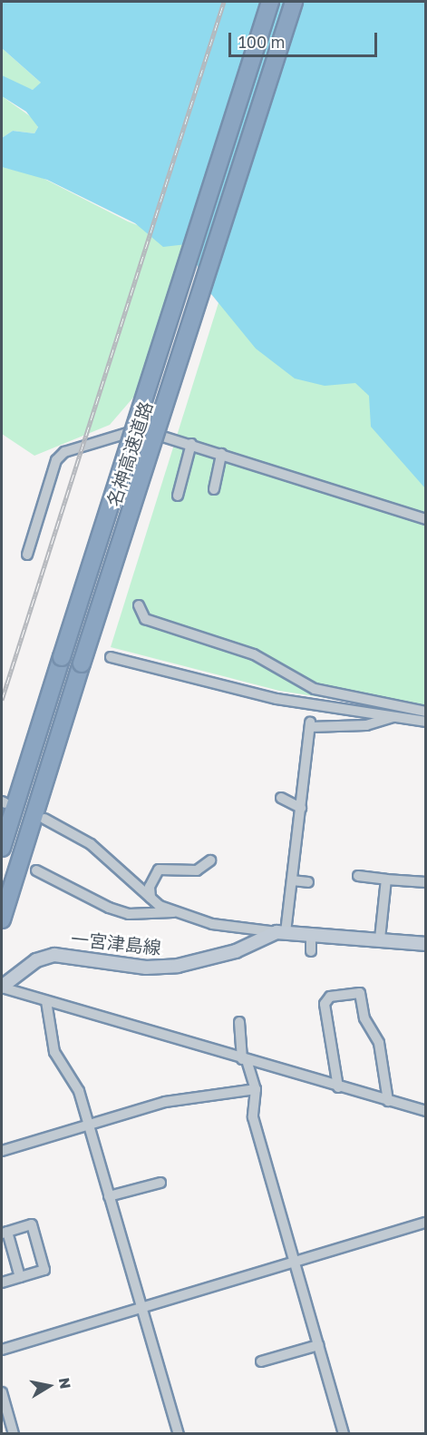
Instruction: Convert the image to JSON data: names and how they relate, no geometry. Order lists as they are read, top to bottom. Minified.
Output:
{"streets":{"highway":["名神高速道路"],"main road":["一宮津島線"]},"scale_bar":"100 m","north":"right"}
